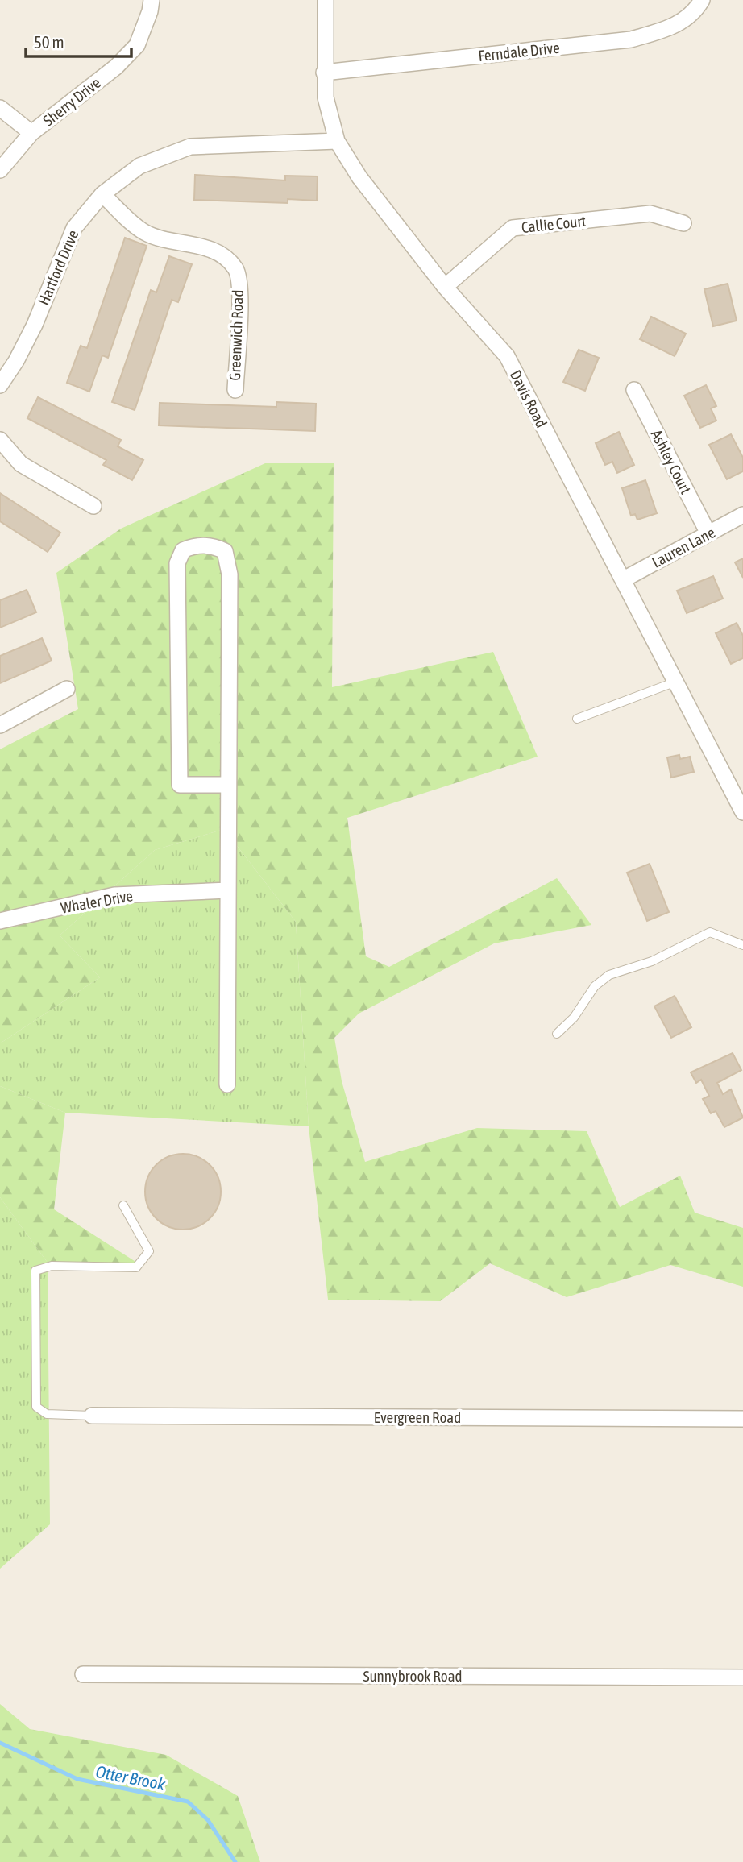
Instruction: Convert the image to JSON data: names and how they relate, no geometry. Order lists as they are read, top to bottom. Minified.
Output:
{"streets":{"street":["Ferndale Drive","Sherry Drive","Callie Court","Hartford Drive","Greenwich Road","Davis Road","Ashley Court","Lauren Lane","Whaler Drive","Evergreen Road","Sunnybrook Road"]},"crossings":[["Ferndale Drive","Davis Road"],["Callie Court","Davis Road"],["Hartford Drive","Greenwich Road"],["Hartford Drive","Davis Road"],["Davis Road","Lauren Lane"],["Ashley Court","Lauren Lane"]],"water":["Otter Brook"],"scale_bar":"50 m"}
